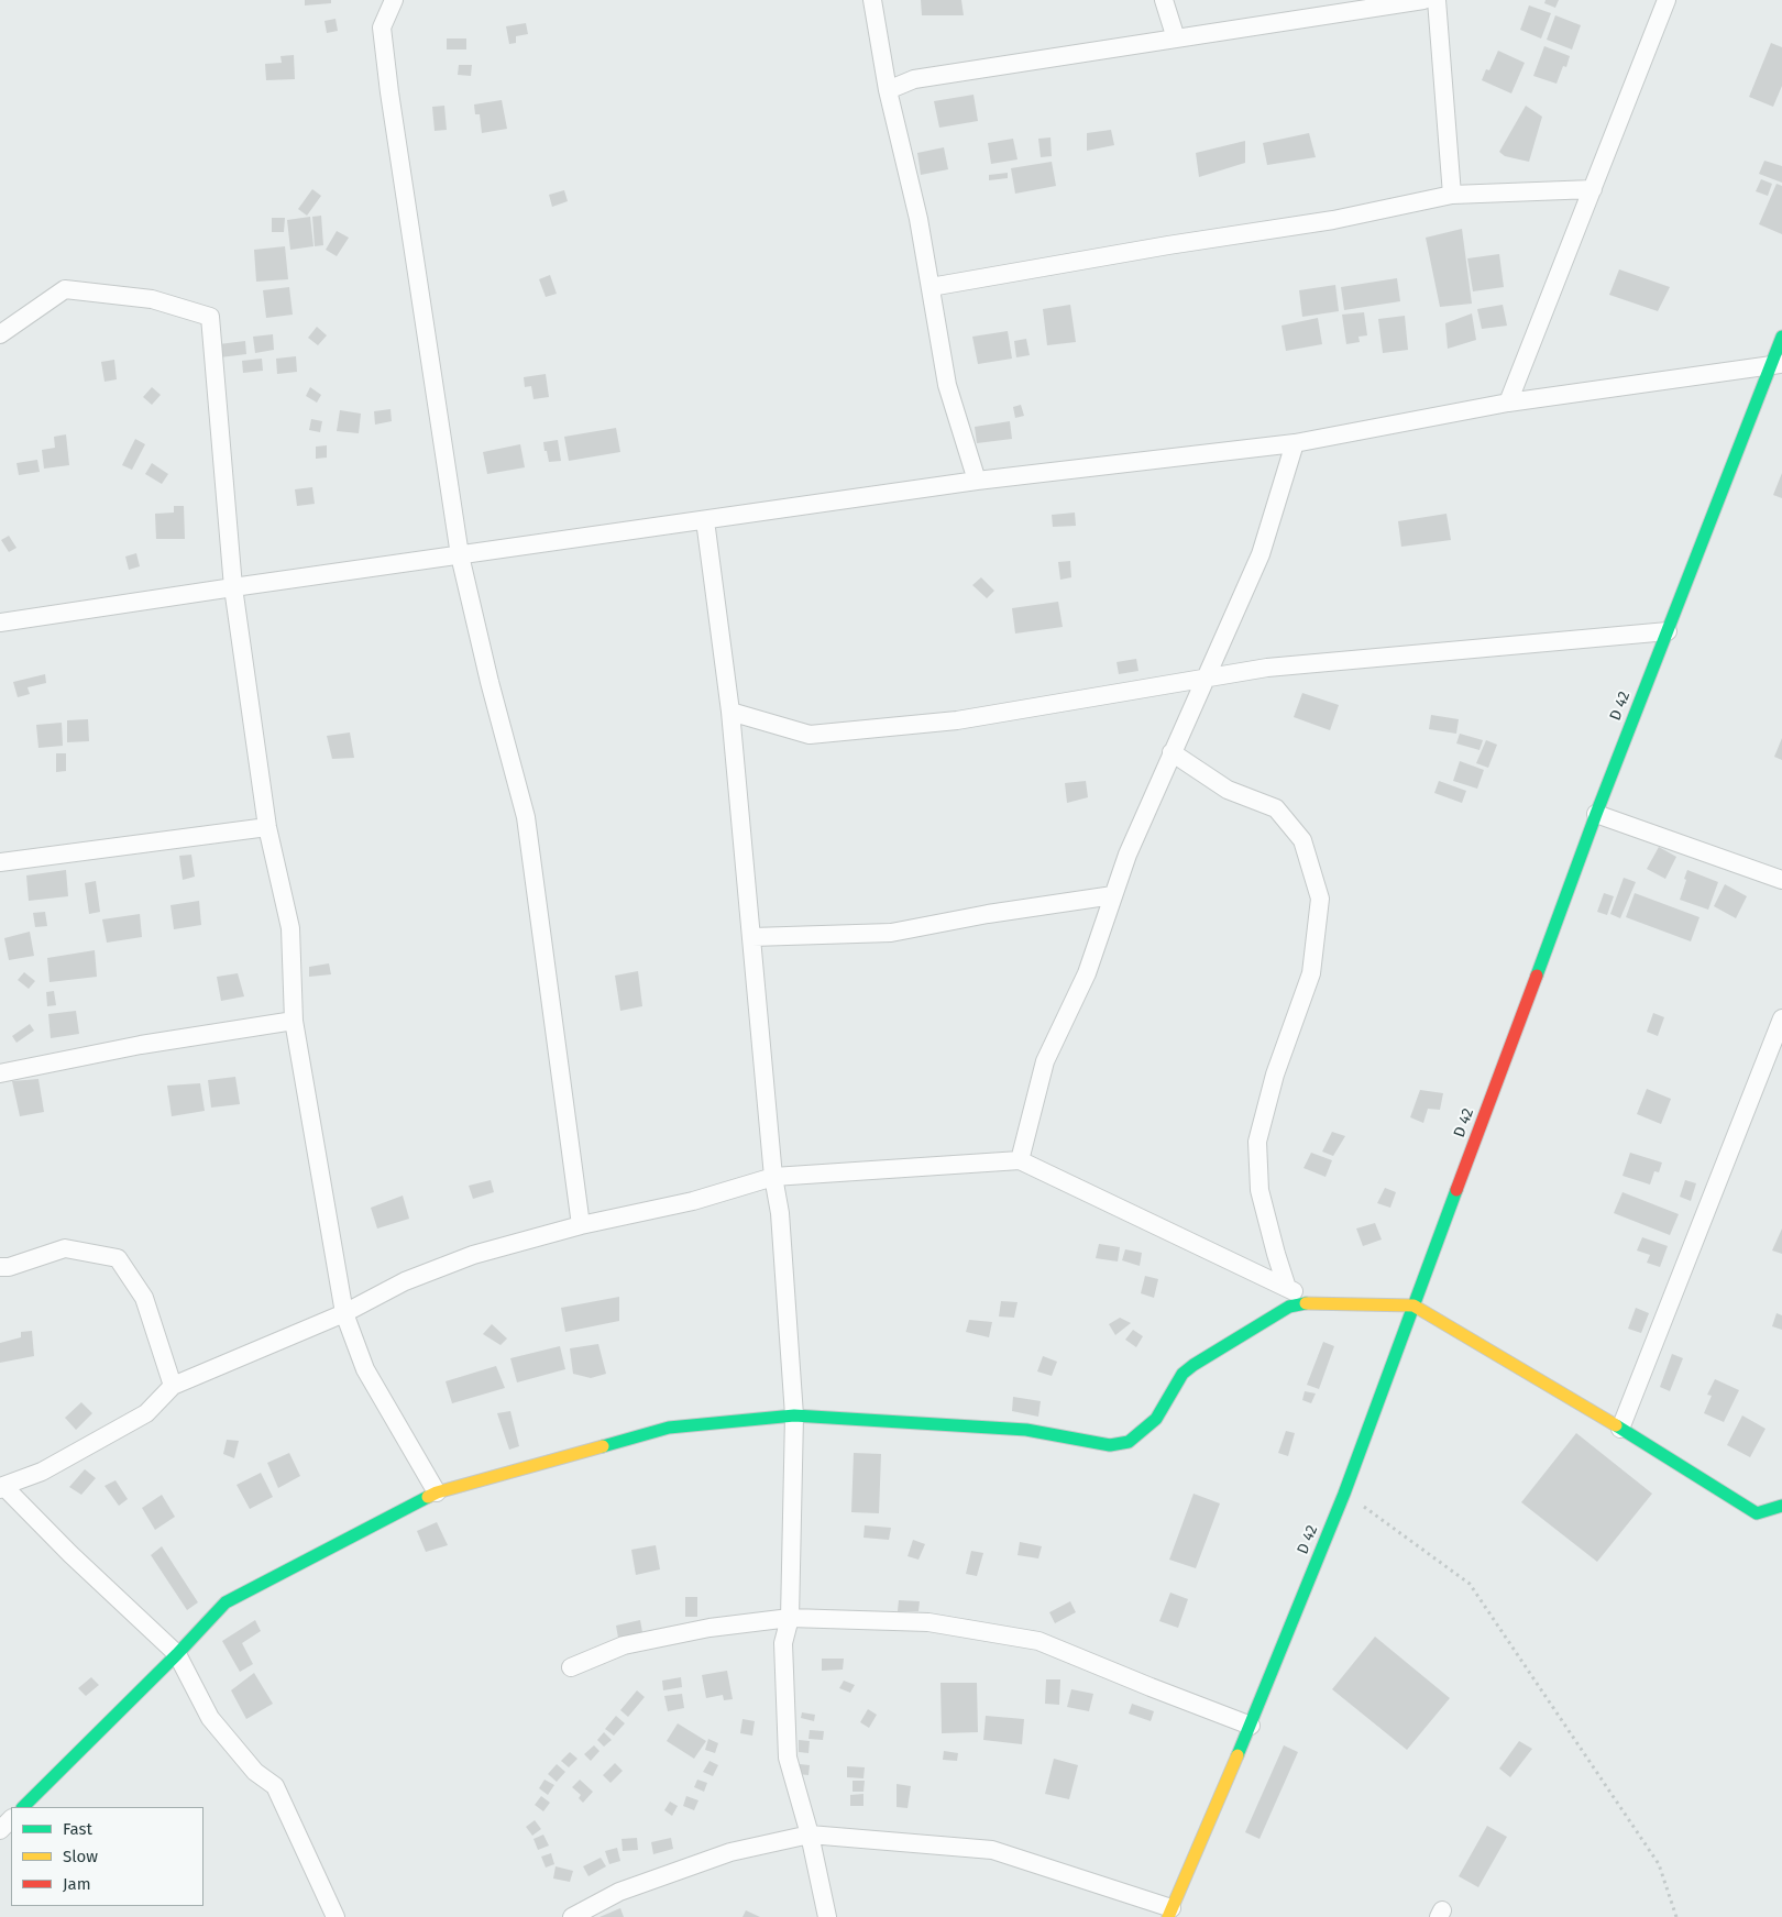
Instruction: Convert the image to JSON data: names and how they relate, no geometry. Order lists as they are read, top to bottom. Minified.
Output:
{"streets":{"street":["D 42"]},"legend":["Fast","Slow","Jam"]}
